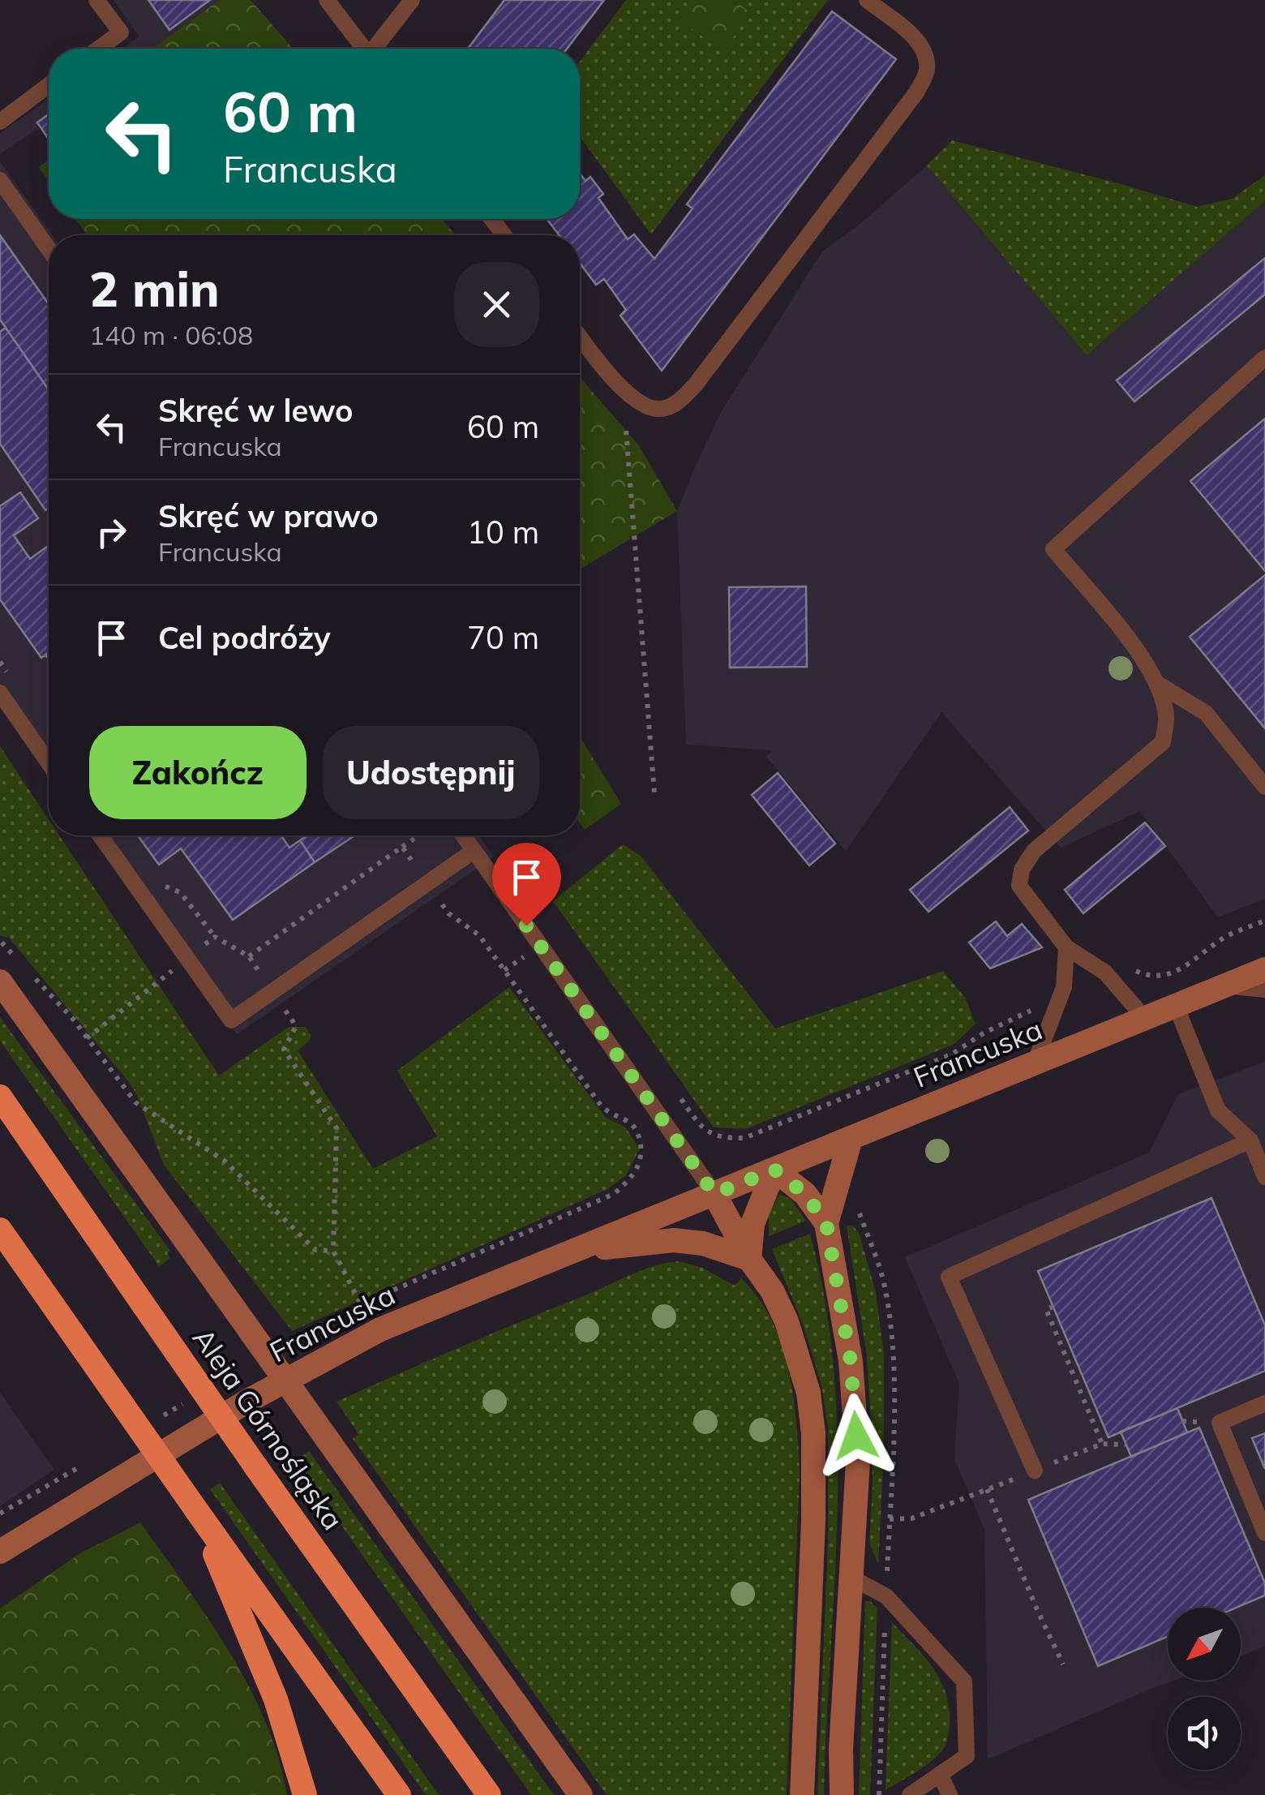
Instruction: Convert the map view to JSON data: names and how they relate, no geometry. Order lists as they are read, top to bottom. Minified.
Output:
{"streets":{"highway":["Aleja Górnośląska"],"street":["Francuska"]},"north":"bottom left","page":{"turn":["60 m","Francuska"],"heading":["2 min","140 m · 06:08"],"list":[{"name":"Skręć w lewo","note":"Francuska","value":"60 m"},{"name":"Skręć w prawo","note":"Francuska","value":"10 m"},{"name":"Cel podróży","value":"70 m"}],"buttons":["Zakończ","Udostępnij"]}}
